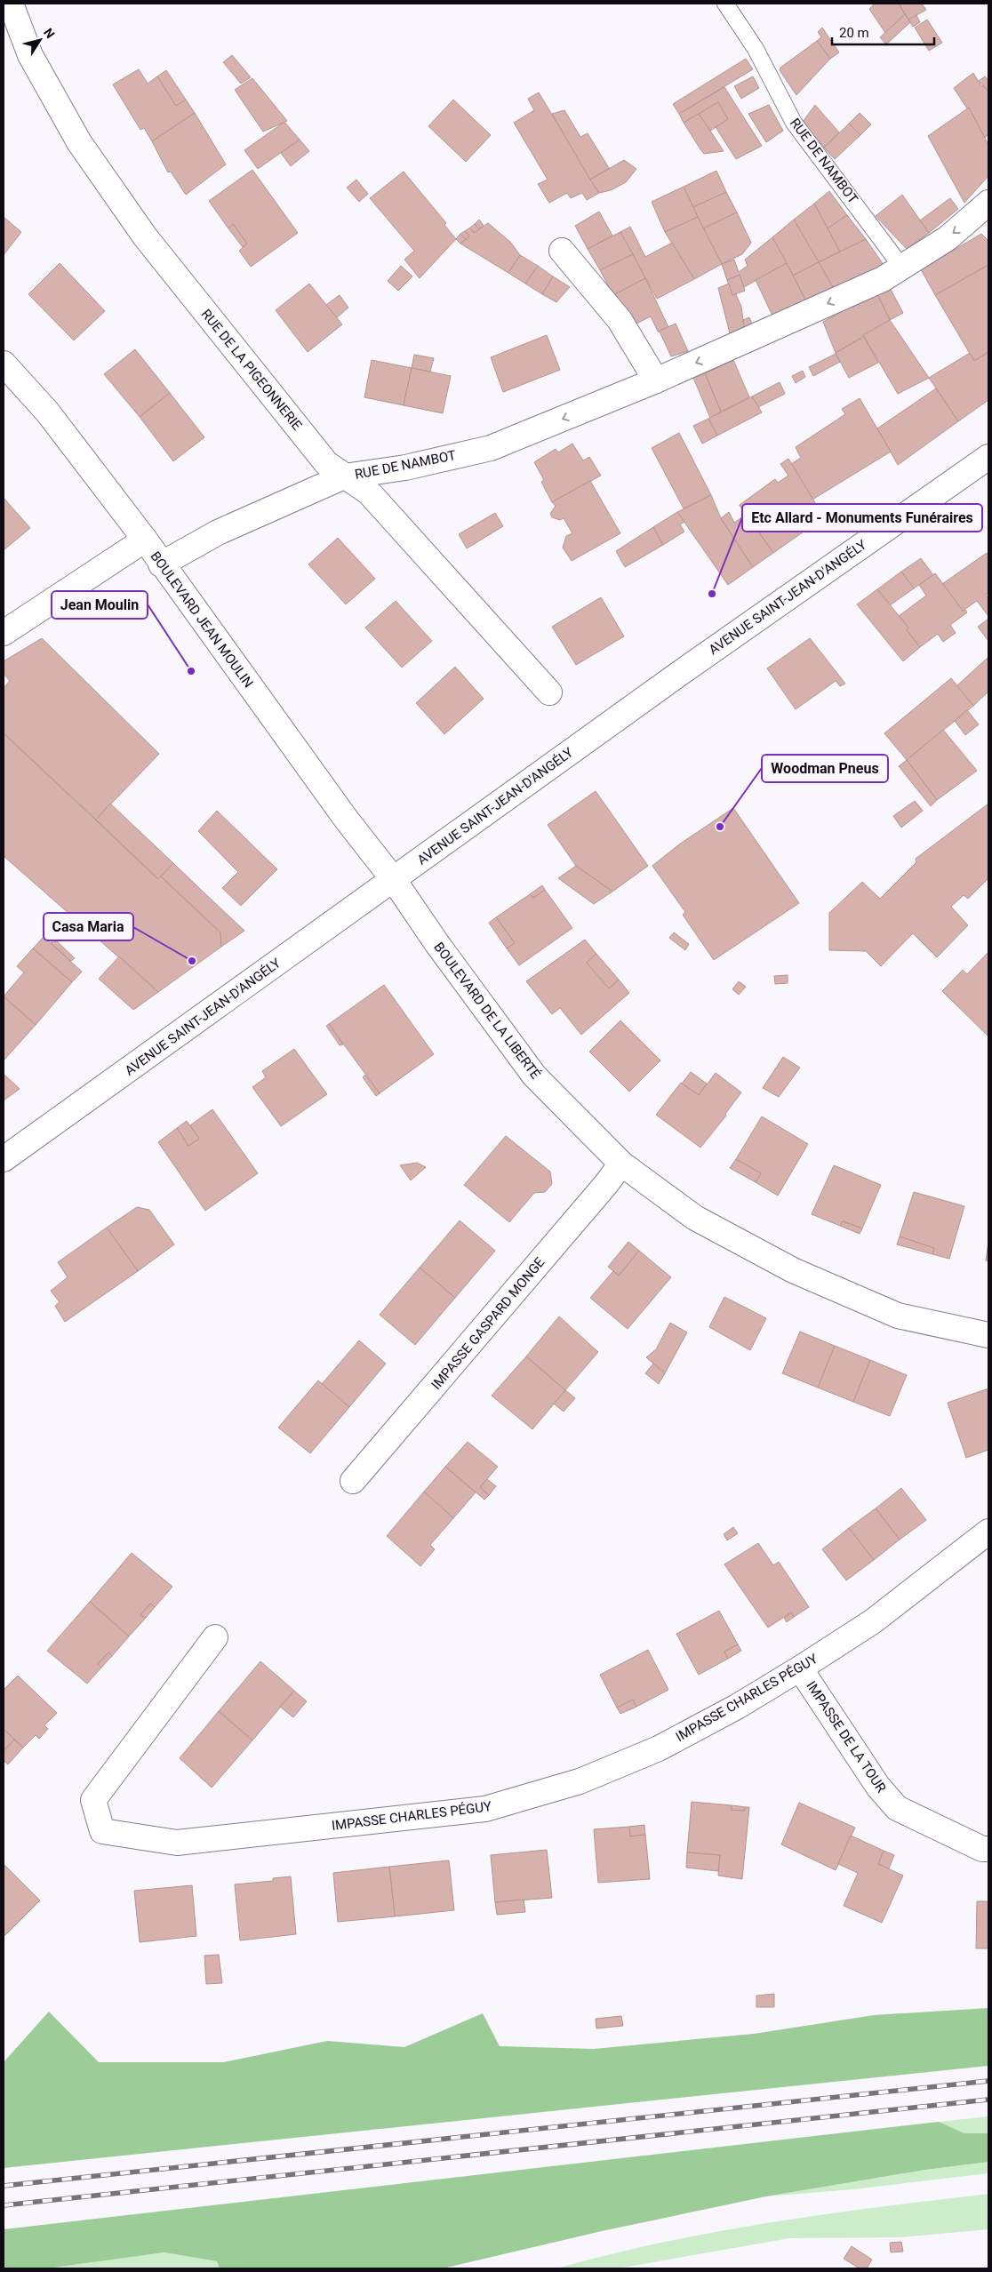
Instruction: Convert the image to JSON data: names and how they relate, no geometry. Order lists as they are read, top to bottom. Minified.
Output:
{"streets":{"street":["RUE DE NAMBOT","RUE DE LA PIGEONNERIE","AVENUE SAINT-JEAN-D'ANGÉLY","BOULEVARD JEAN MOULIN","BOULEVARD DE LA LIBERTÉ","IMPASSE GASPARD MONGE","IMPASSE CHARLES PÉGUY","IMPASSE DE LA TOUR"]},"crossings":[["RUE DE NAMBOT","RUE DE LA PIGEONNERIE"],["RUE DE NAMBOT","BOULEVARD JEAN MOULIN"],["AVENUE SAINT-JEAN-D'ANGÉLY","BOULEVARD JEAN MOULIN"],["AVENUE SAINT-JEAN-D'ANGÉLY","BOULEVARD DE LA LIBERTÉ"],["BOULEVARD JEAN MOULIN","BOULEVARD DE LA LIBERTÉ"],["BOULEVARD DE LA LIBERTÉ","IMPASSE GASPARD MONGE"],["IMPASSE CHARLES PÉGUY","IMPASSE DE LA TOUR"]],"one_way":["RUE DE NAMBOT"],"places":["Etc Allard - Monuments Funéraires","Jean Moulin","Woodman Pneus","Casa Maria"],"scale_bar":"20 m","north":"top right"}
